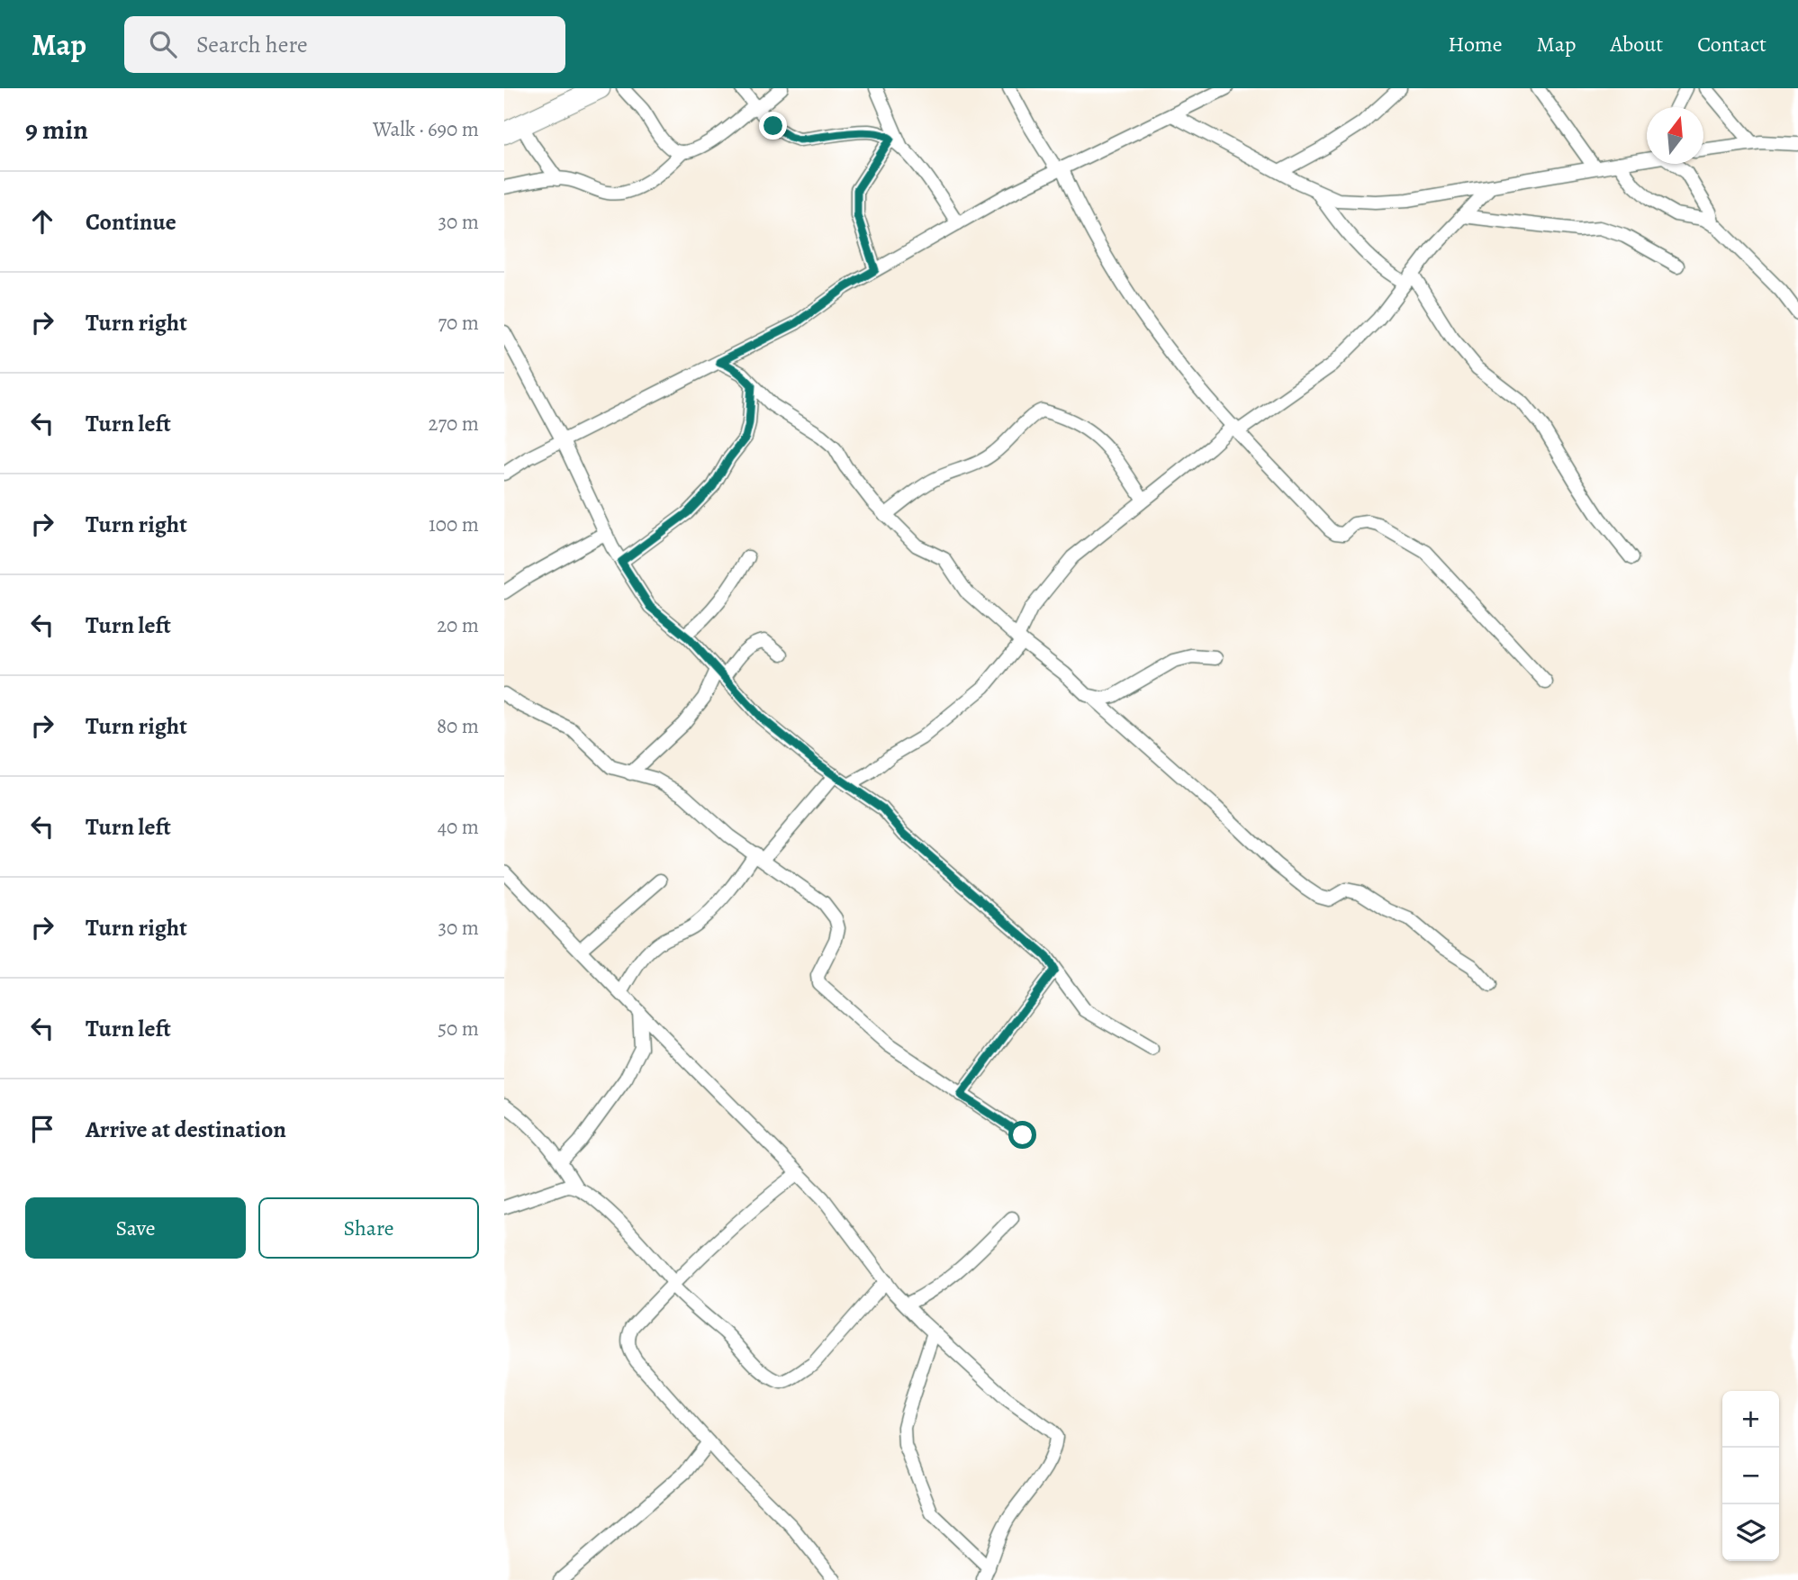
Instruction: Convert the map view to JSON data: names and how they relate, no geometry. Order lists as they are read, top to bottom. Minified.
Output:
{"north":"top","page":{"header":"Map","search":"Search here","nav":["Home","Map","About","Contact"],"heading":["9 min","Walk · 690 m"],"list":[["Continue","30 m"],["Turn right","70 m"],["Turn left","270 m"],["Turn right","100 m"],["Turn left","20 m"],["Turn right","80 m"],["Turn left","40 m"],["Turn right","30 m"],["Turn left","50 m"],"Arrive at destination"],"buttons":["Save","Share"],"map_buttons":["+","−"]}}
